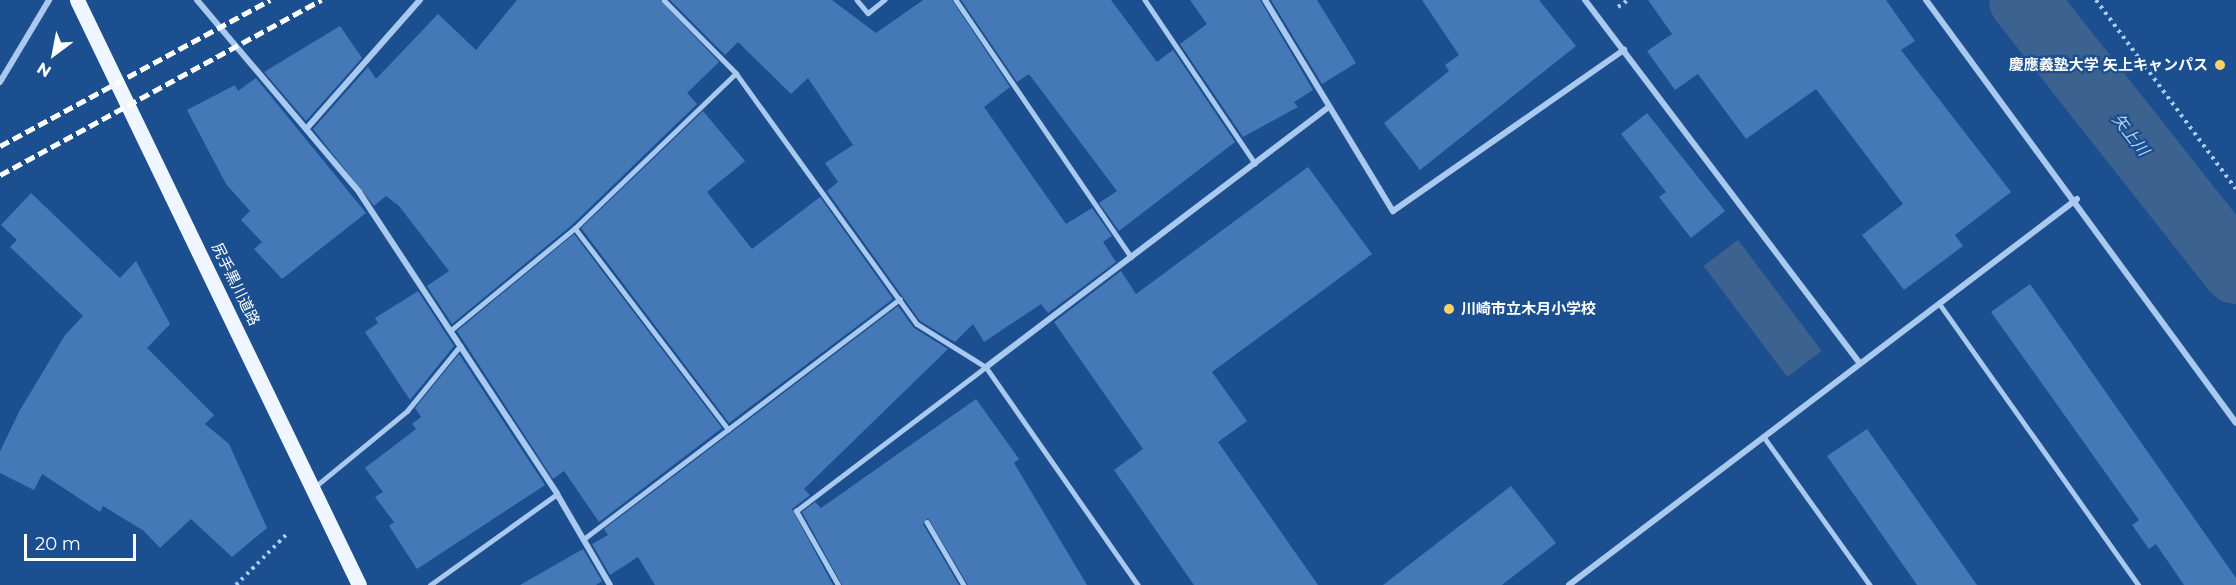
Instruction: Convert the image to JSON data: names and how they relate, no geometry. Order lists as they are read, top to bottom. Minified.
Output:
{"streets":{"main road":["尻手黒川道路"]},"water":["矢上川"],"places":["慶應義塾大学 矢上キャンパス","川崎市立木月小学校"],"scale_bar":"20 m","north":"bottom left"}
